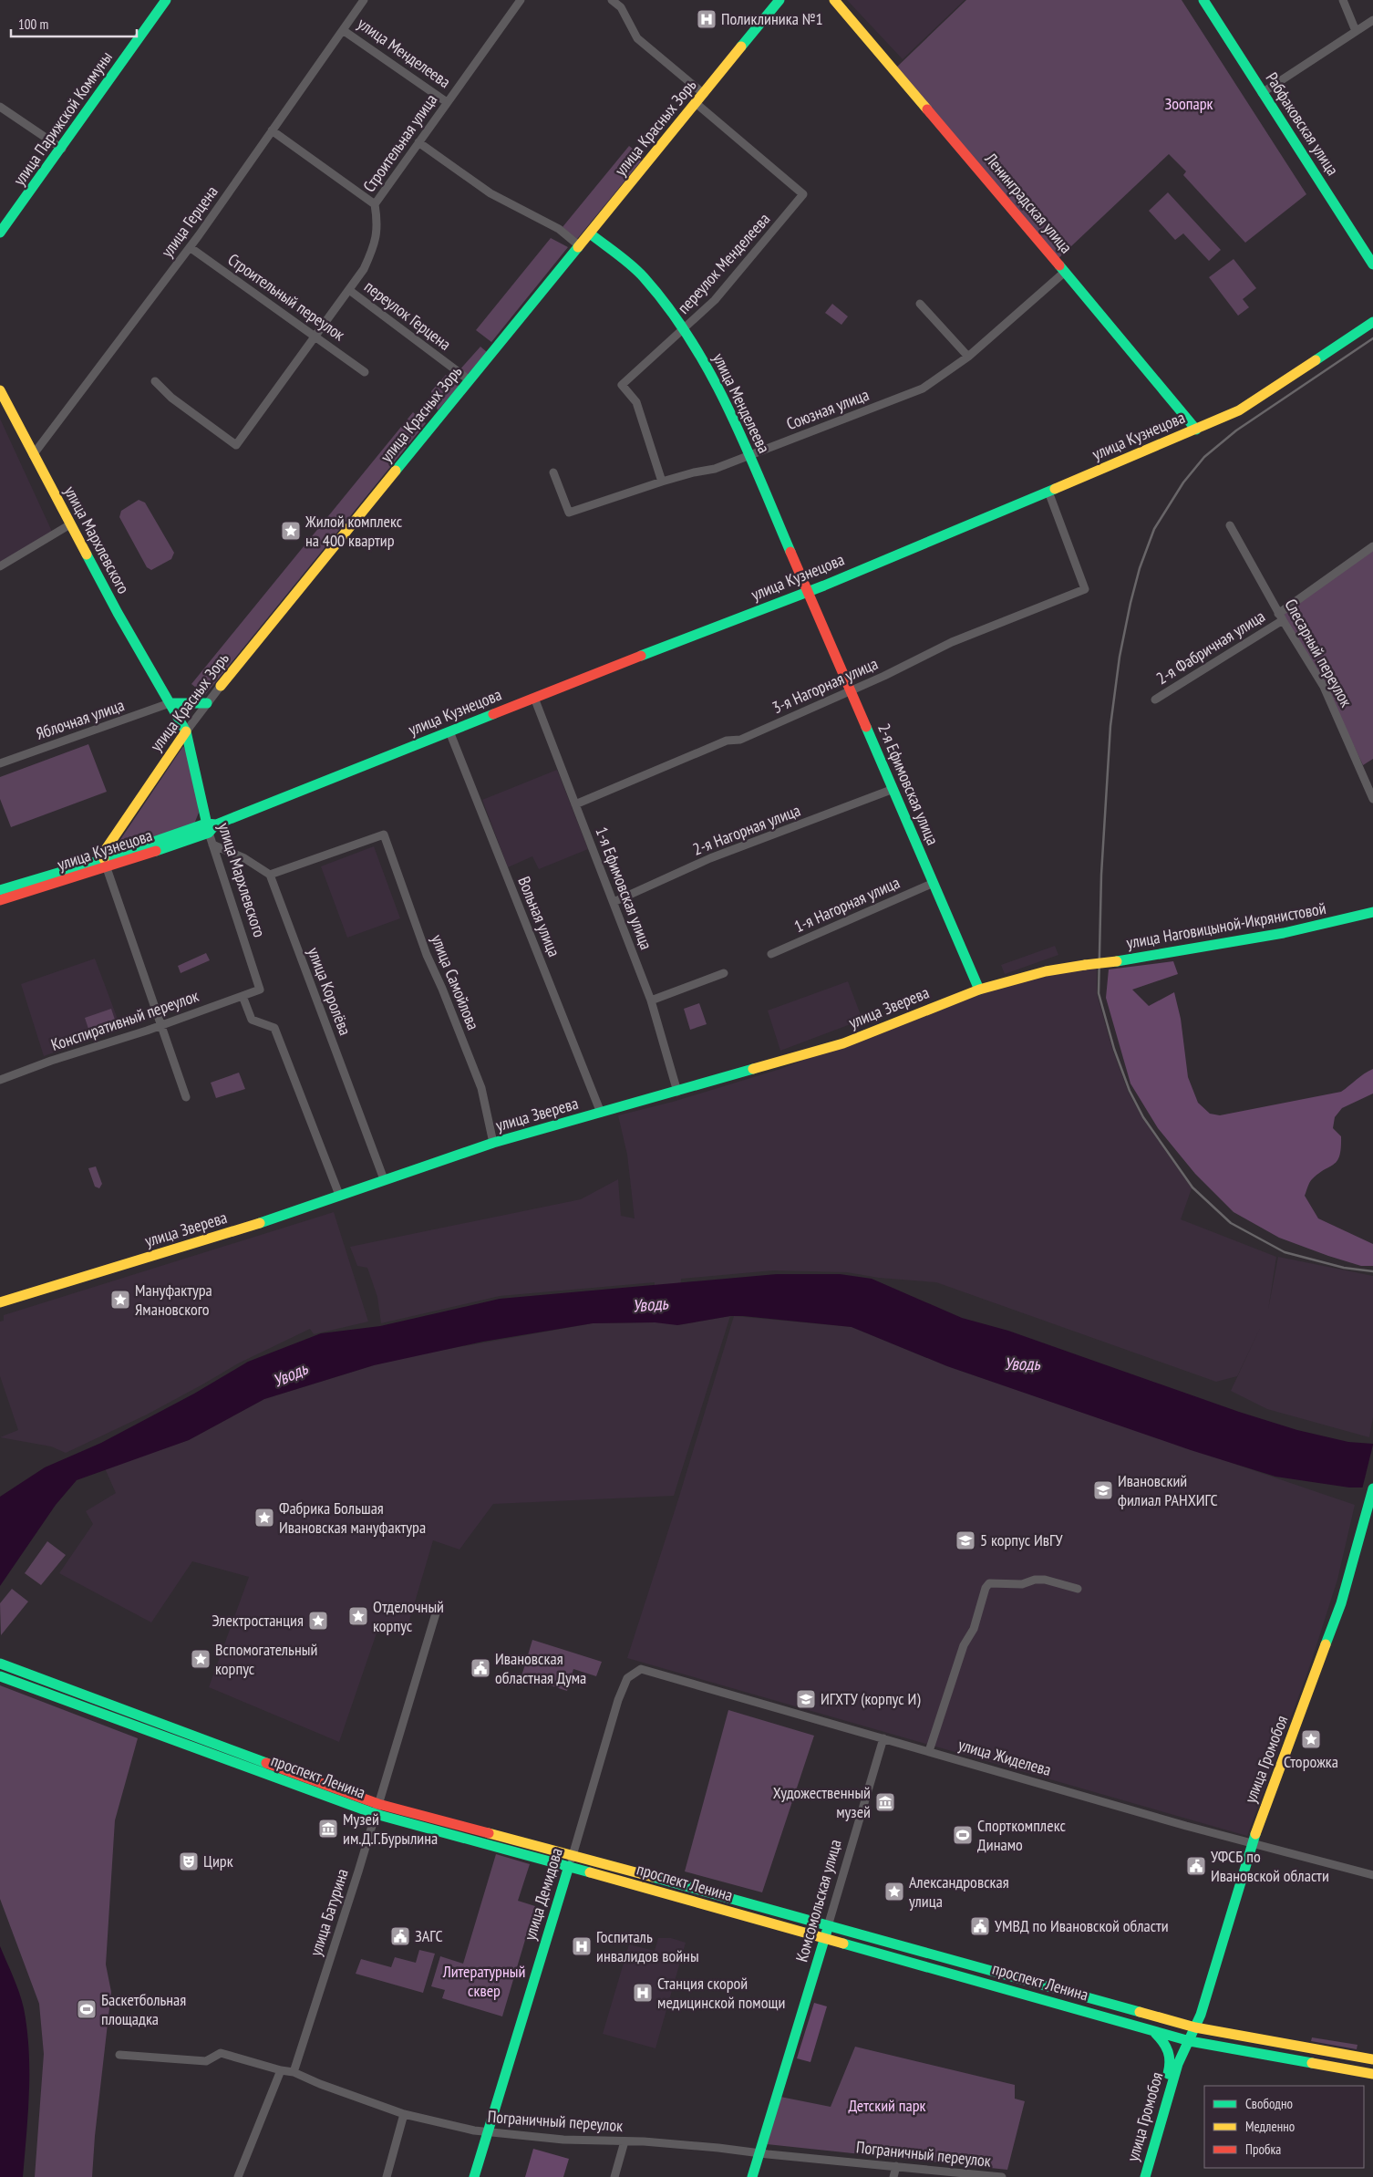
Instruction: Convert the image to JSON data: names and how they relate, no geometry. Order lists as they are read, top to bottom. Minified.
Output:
{"streets":{"main road":["улица Менделеева","улица Парижской Коммуны","Рабфаковская улица","улица Красных Зорь","Ленинградская улица","улица Кузнецова","улица Мархлевского","2-я Ефимовская улица","улица Наговицыной-Икрянистовой","улица Зверева","улица Громобоя","проспект Ленина","улица Демидова","Комсомольская улица"],"street":["Строительная улица","улица Герцена","переулок Менделеева","Строительный переулок","переулок Герцена","Союзная улица","2-я Фабричная улица","Слесарный переулок","3-я Нагорная улица","Яблочная улица","2-я Нагорная улица","1-я Ефимовская улица","1-я Нагорная улица","Вольная улица","улица Самойлова","улица Королёва","Конспиративный переулок","улица Жиделева","улица Батурина","Пограничный переулок"]},"crossings":[["улица Менделеева","улица Красных Зорь"],["улица Менделеева","Строительная улица"],["улица Менделеева","улица Герцена"],["улица Менделеева","переулок Менделеева"],["улица Менделеева","Союзная улица"],["улица Менделеева","улица Кузнецова"],["улица Менделеева","2-я Ефимовская улица"],["улица Красных Зорь","переулок Менделеева"],["улица Красных Зорь","переулок Герцена"],["улица Красных Зорь","улица Кузнецова"],["улица Красных Зорь","улица Мархлевского"],["Строительная улица","Строительный переулок"],["Строительная улица","переулок Герцена"],["Ленинградская улица","Союзная улица"],["Ленинградская улица","улица Кузнецова"],["улица Герцена","Строительный переулок"],["улица Герцена","улица Мархлевского"],["переулок Менделеева","Союзная улица"],["улица Кузнецова","улица Мархлевского"],["улица Кузнецова","3-я Нагорная улица"],["улица Кузнецова","2-я Ефимовская улица"],["улица Кузнецова","1-я Ефимовская улица"],["улица Кузнецова","Вольная улица"],["улица Мархлевского","Яблочная улица"],["улица Мархлевского","Конспиративный переулок"],["2-я Фабричная улица","Слесарный переулок"],["3-я Нагорная улица","2-я Ефимовская улица"],["3-я Нагорная улица","1-я Ефимовская улица"],["2-я Ефимовская улица","2-я Нагорная улица"],["2-я Ефимовская улица","1-я Нагорная улица"],["2-я Ефимовская улица","улица Зверева"],["2-я Нагорная улица","1-я Ефимовская улица"],["1-я Ефимовская улица","улица Зверева"],["Вольная улица","улица Зверева"],["улица Наговицыной-Икрянистовой","улица Зверева"],["улица Самойлова","улица Королёва"],["улица Самойлова","улица Зверева"],["улица Королёва","улица Зверева"],["улица Жиделева","улица Громобоя"],["улица Жиделева","улица Демидова"],["улица Жиделева","Комсомольская улица"],["улица Громобоя","проспект Ленина"],["проспект Ленина","улица Демидова"],["проспект Ленина","Комсомольская улица"],["проспект Ленина","улица Батурина"],["улица Демидова","Пограничный переулок"],["Комсомольская улица","Пограничный переулок"],["улица Батурина","Пограничный переулок"]],"water":["Уводь"],"parks":["Зоопарк","Литературный сквер","Детский парк"],"places":{"hospital":["Поликлиника №1","Госпиталь инвалидов войны","Станция скорой медицинской помощи"],"place":["Жилой комплекс на 400 квартир","Мануфактура Ямановского","Фабрика Большая Ивановская мануфактура","Отделочный корпус","Электростанция","Вспомогательный корпус","Сторожка","Александровская улица"],"school or university":["Ивановский филиал РАНХИГС","5 корпус ИвГУ","ИГХТУ (корпус И)"],"public building":["Ивановская областная Дума","УФСБ по Ивановской области","УМВД по Ивановской области","ЗАГС"],"museum":["Художественный музей","Музей им.Д.Г.Бурылина"],"sports":["Спорткомплекс Динамо","Баскетбольная площадка"],"theatre":["Цирк"]},"legend":["Свободно","Медленно","Пробка"],"scale_bar":"100 m"}
